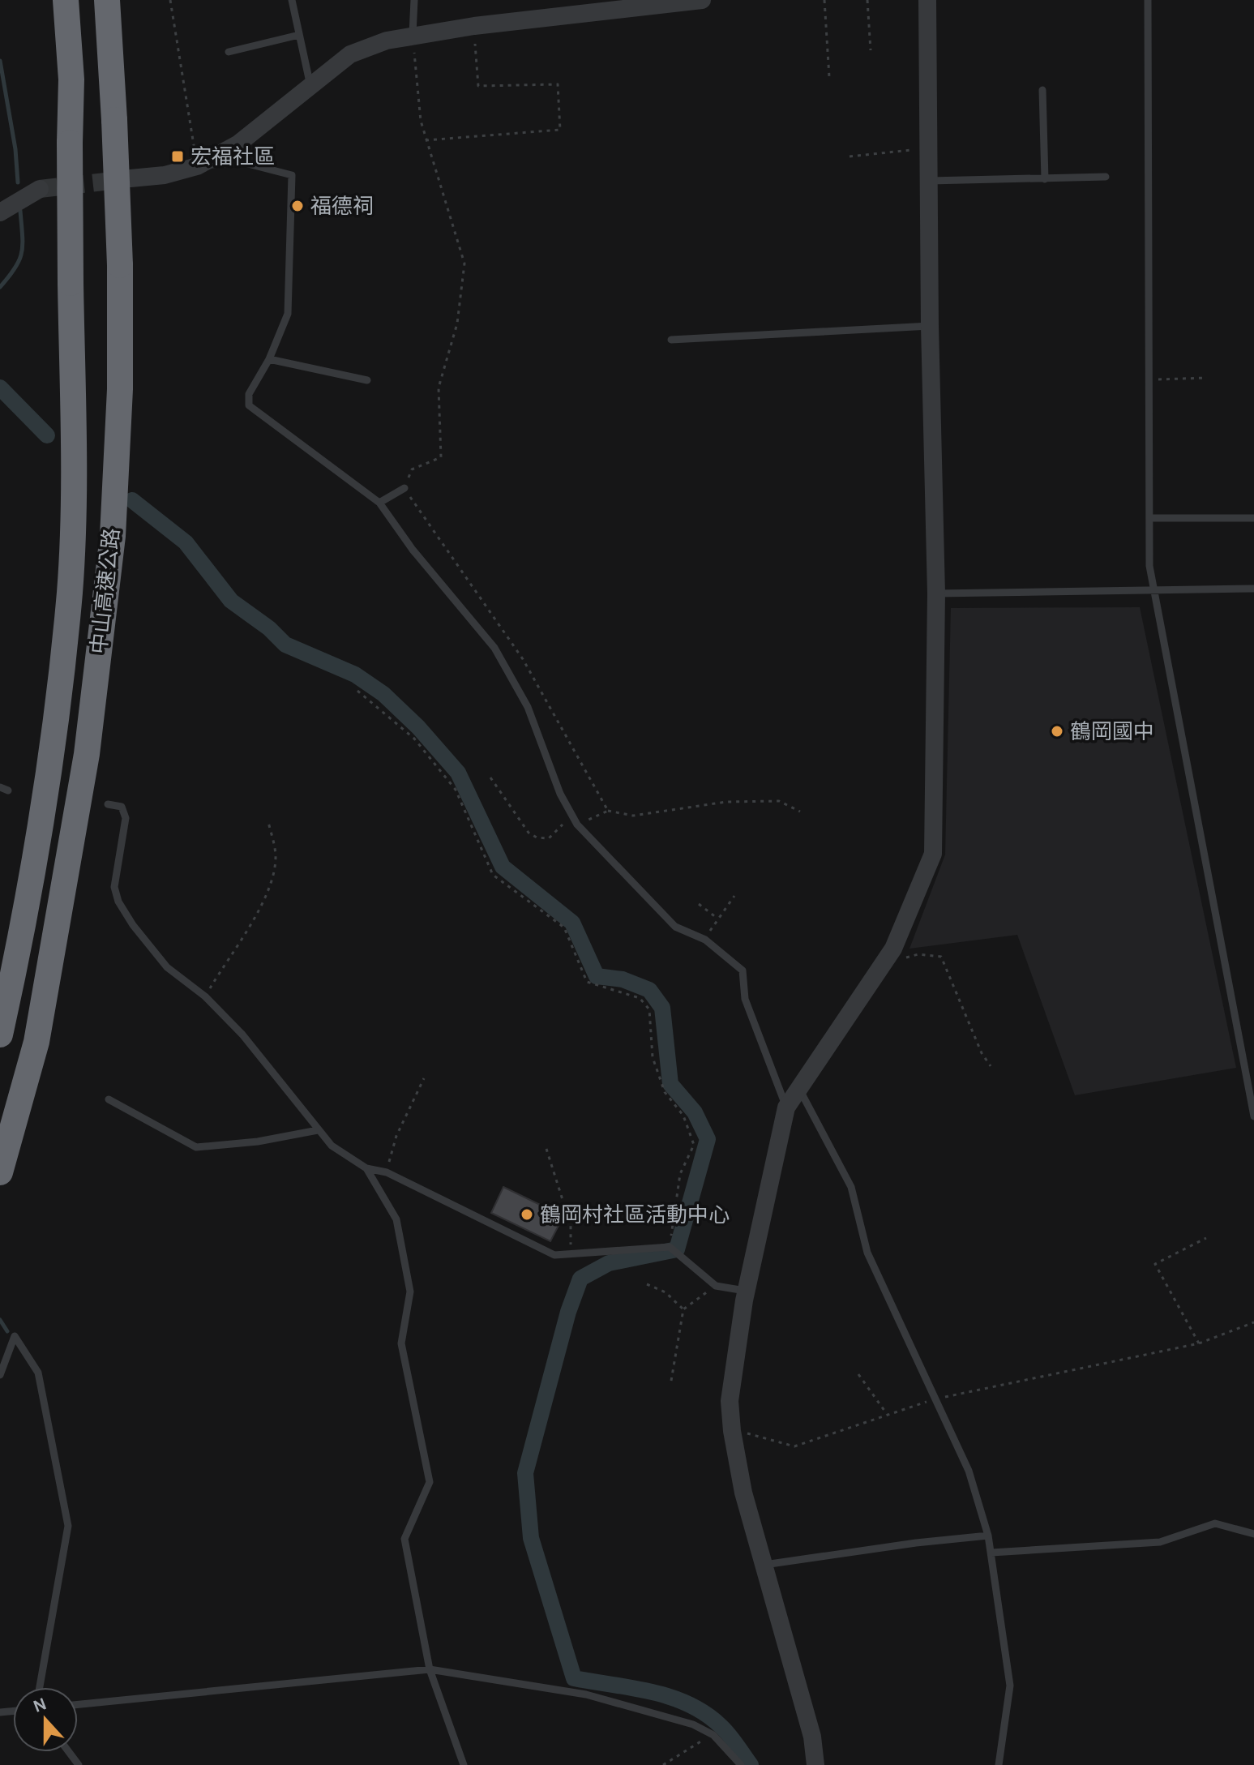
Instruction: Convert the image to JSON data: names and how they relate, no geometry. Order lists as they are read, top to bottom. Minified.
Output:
{"streets":{"highway":["中山高速公路"]},"places":{"transit":["宏福社區"],"other":["福德祠","鶴岡國中","鶴岡村社區活動中心"]},"north":"top"}
